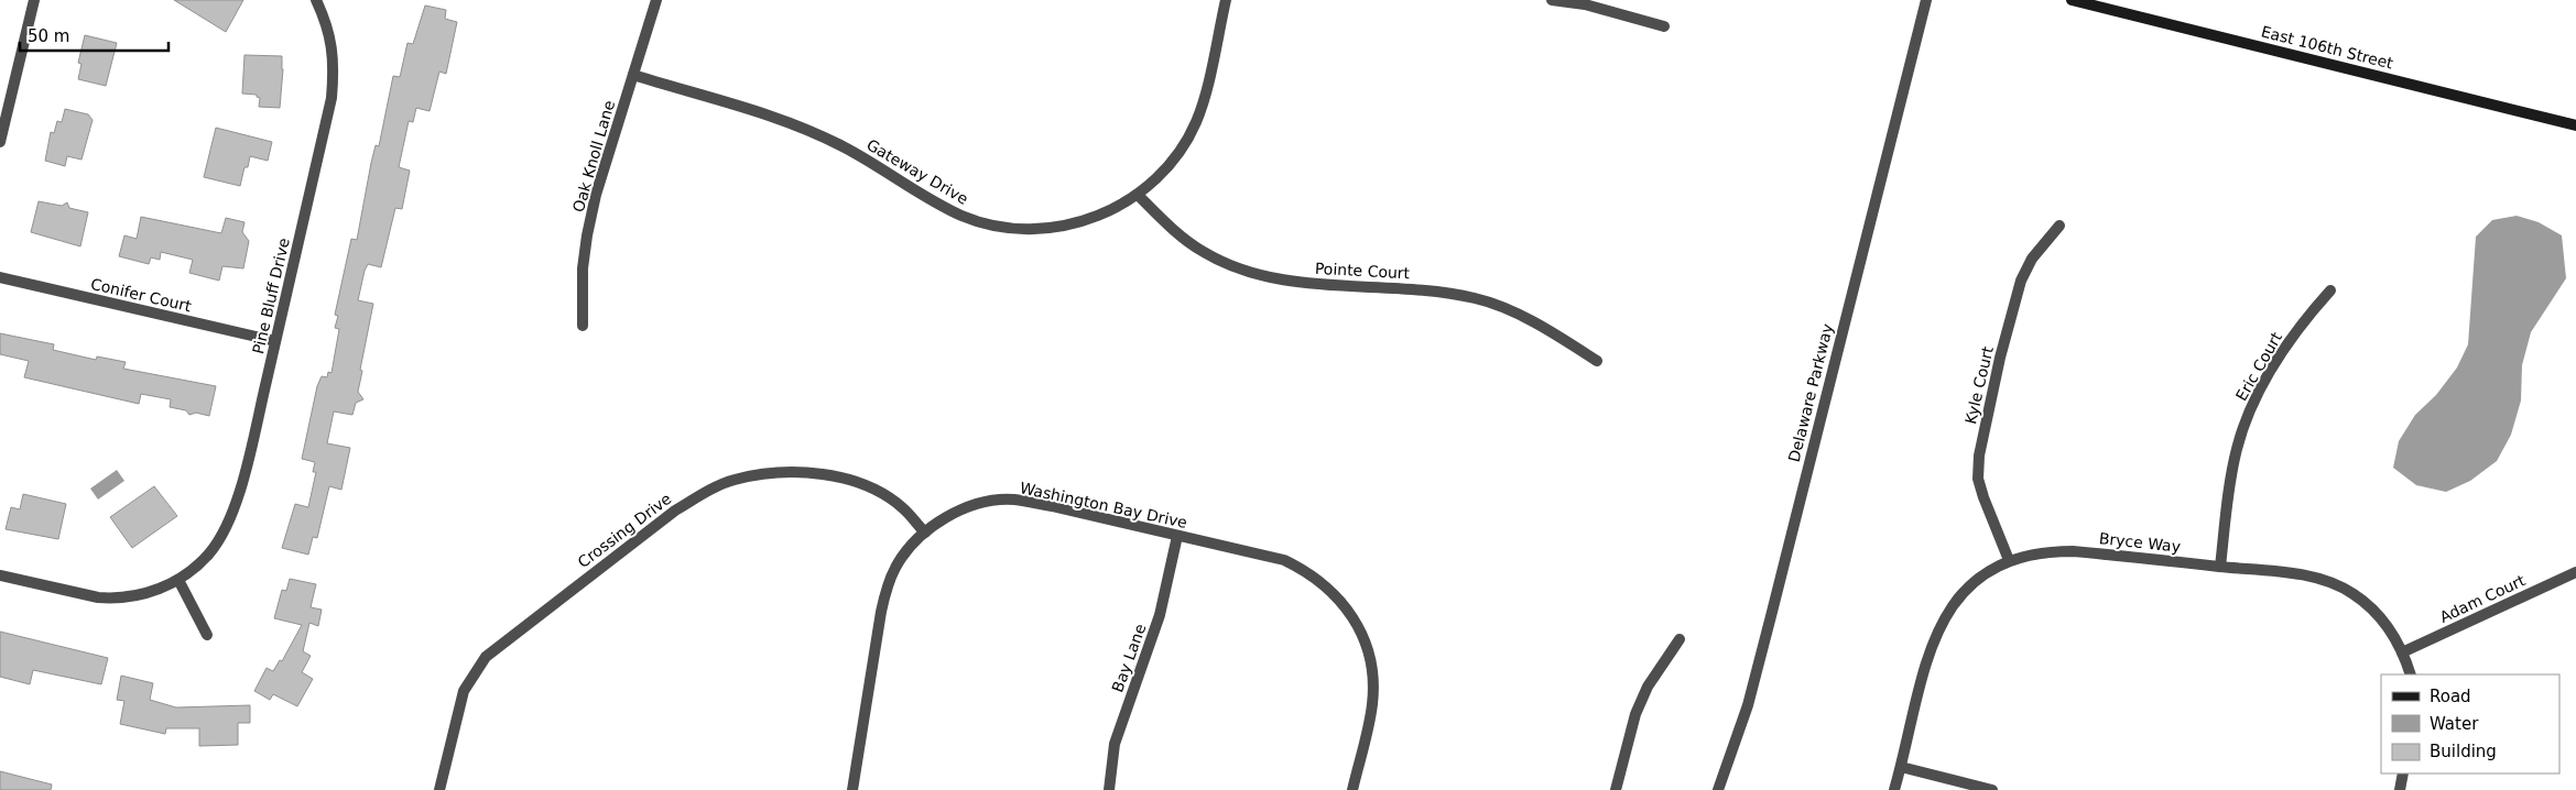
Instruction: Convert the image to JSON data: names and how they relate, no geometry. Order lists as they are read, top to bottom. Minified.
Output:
{"streets":{"main road":["East 106th Street"],"street":["Oak Knoll Lane","Gateway Drive","Pointe Court","Conifer Court","Pine Bluff Drive","Eric Court","Kyle Court","Delaware Parkway","Washington Bay Drive","Crossing Drive","Bryce Way","Adam Court","Bay Lane"]},"crossings":[["Oak Knoll Lane","Gateway Drive"],["Gateway Drive","Pointe Court"],["Conifer Court","Pine Bluff Drive"],["Eric Court","Bryce Way"],["Kyle Court","Bryce Way"],["Washington Bay Drive","Crossing Drive"],["Washington Bay Drive","Bay Lane"],["Bryce Way","Adam Court"]],"legend":["Road","Water","Building"],"scale_bar":"50 m"}
